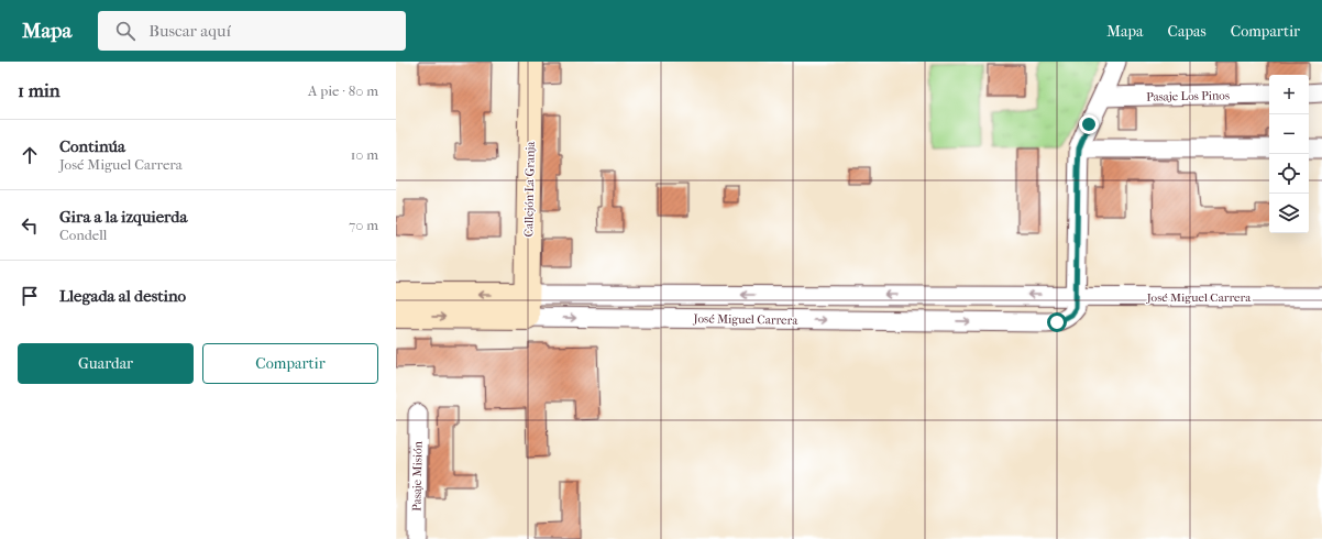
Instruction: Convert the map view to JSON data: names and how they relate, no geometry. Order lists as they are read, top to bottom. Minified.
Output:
{"streets":{"street":["Pasaje Los Pinos","Callejón La Granja","José Miguel Carrera","Pasaje Misión"]},"crossings":[["Callejón La Granja","José Miguel Carrera"]],"page":{"header":"Mapa","search":"Buscar aquí","nav":["Mapa","Capas","Compartir"],"heading":["1 min","A pie · 80 m"],"map_buttons":["+","−"],"list":[["Continúa","José Miguel Carrera","10 m"],["Gira a la izquierda","Condell","70 m"],"Llegada al destino"],"buttons":["Guardar","Compartir"]}}
